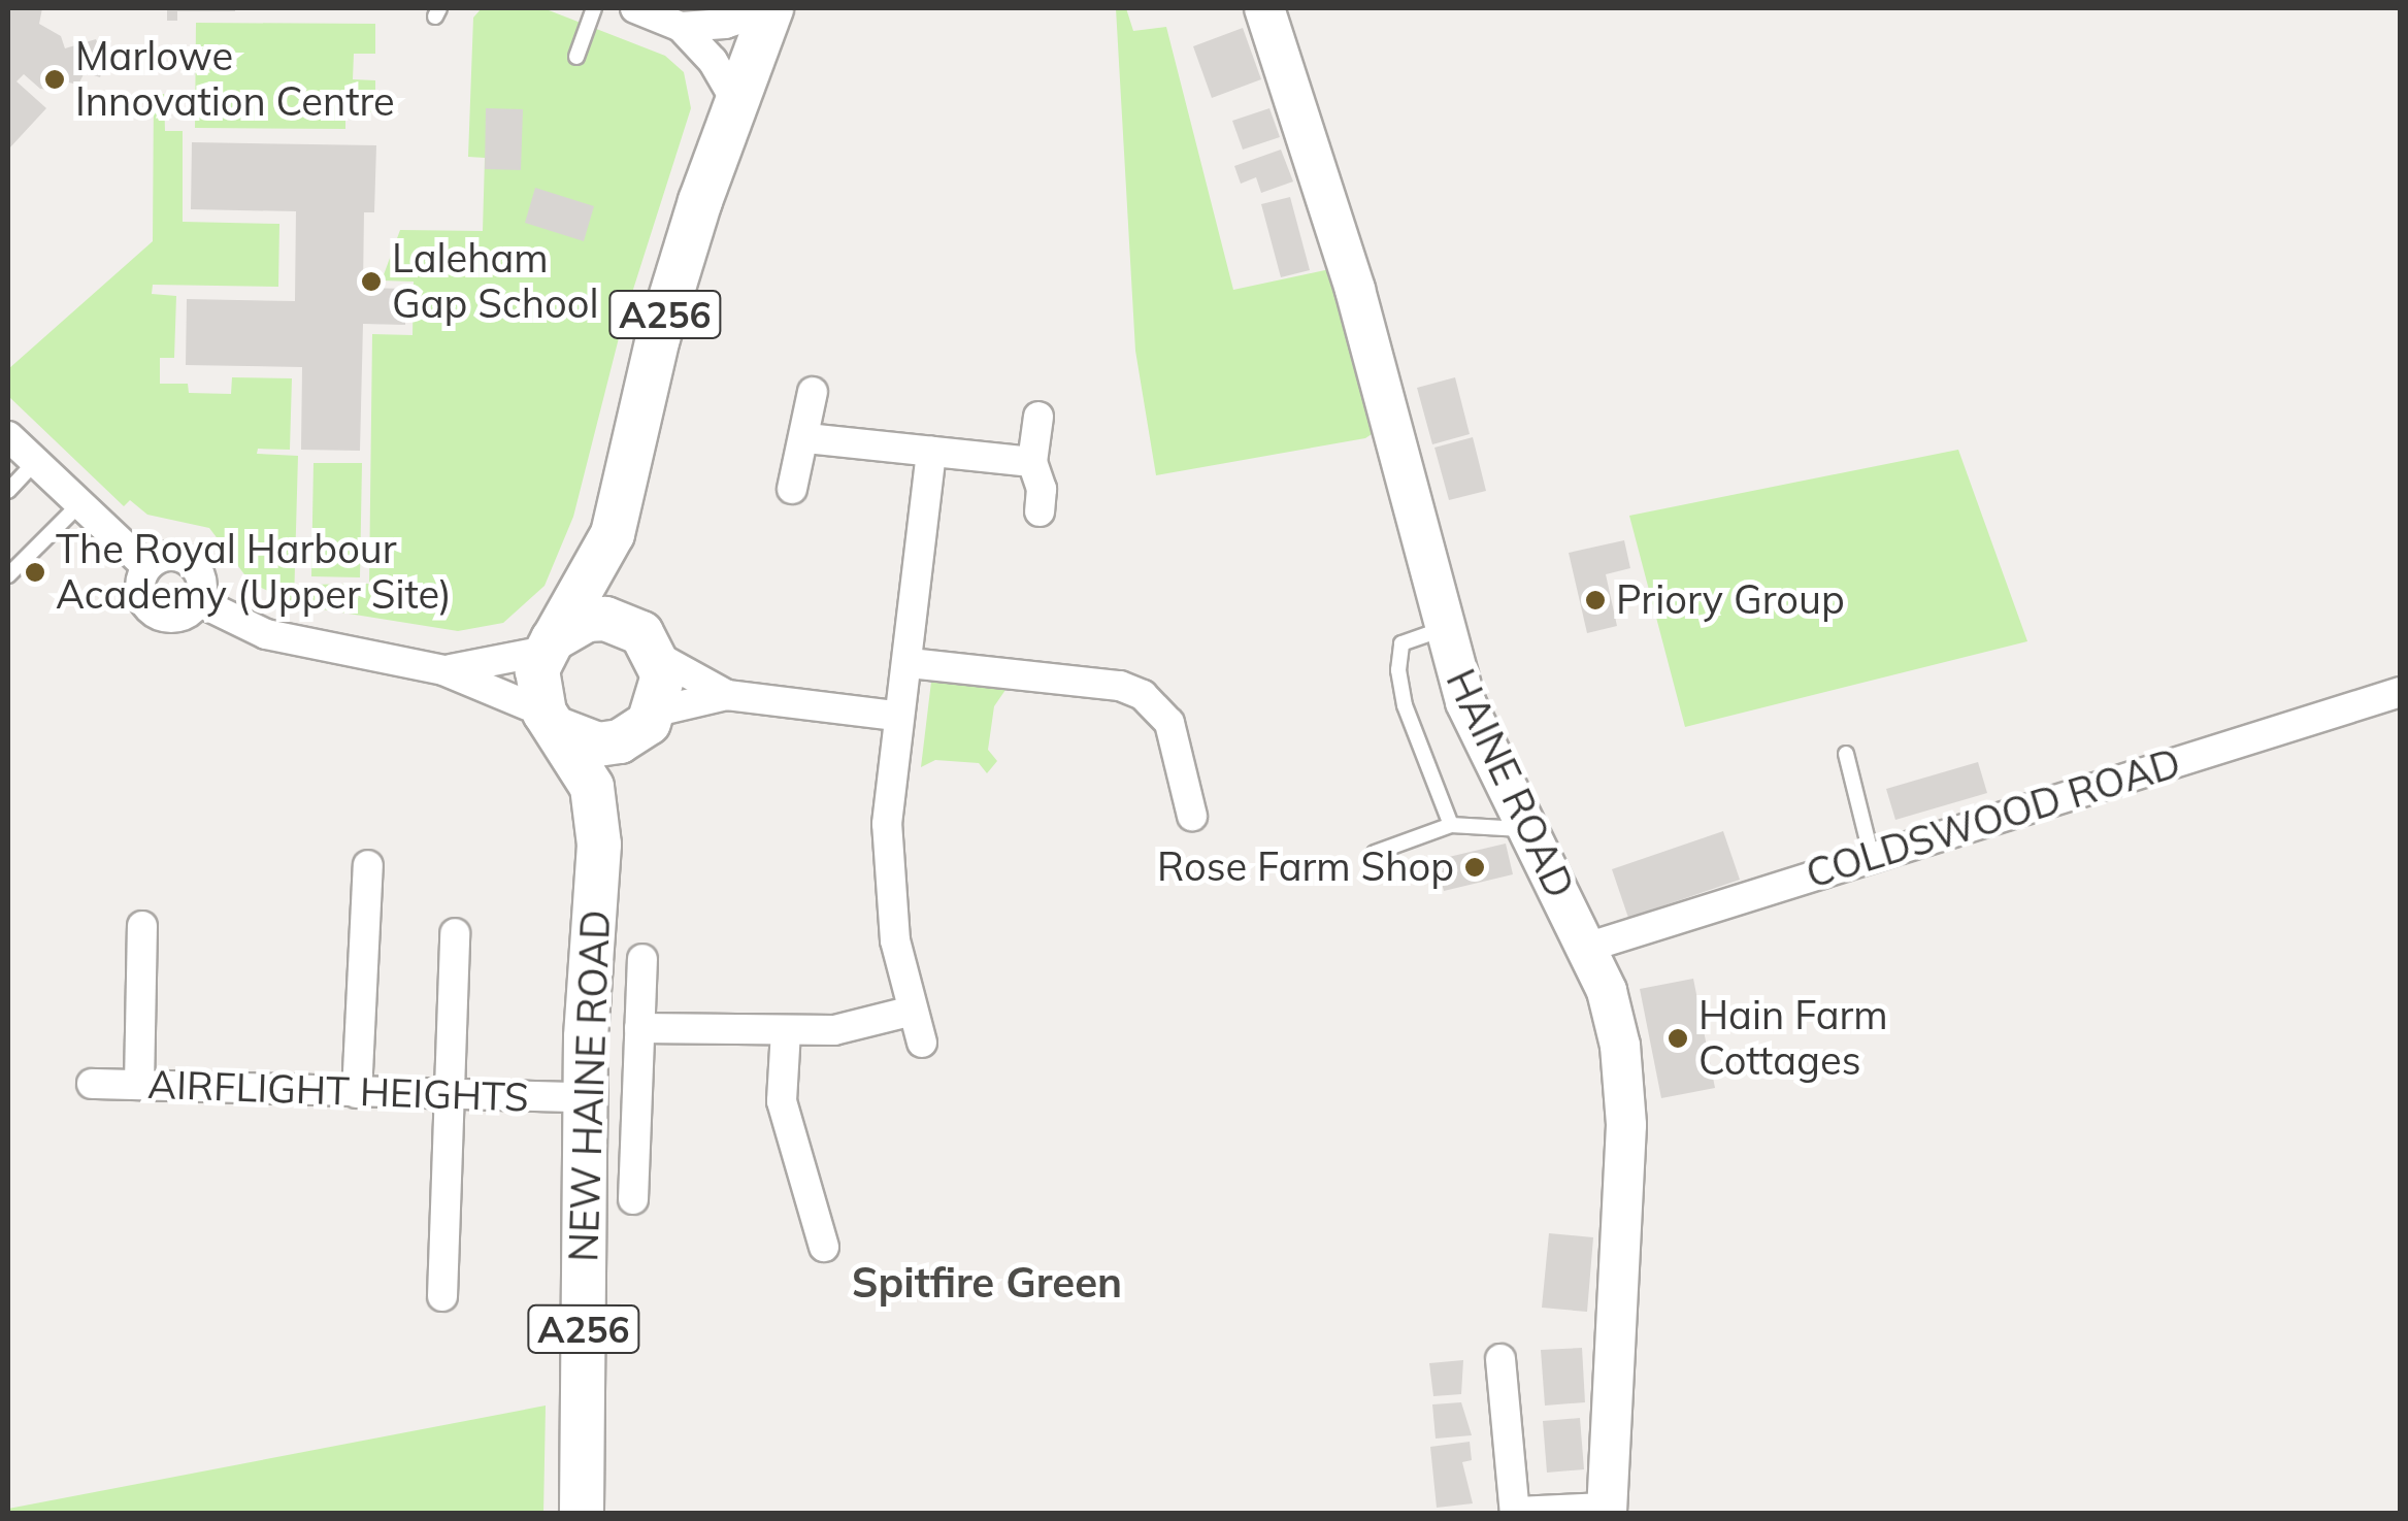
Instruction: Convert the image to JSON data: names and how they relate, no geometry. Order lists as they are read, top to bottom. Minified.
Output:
{"streets":{"main road":["A256","NEW HAINE ROAD"],"street":["HAINE ROAD","COLDSWOOD ROAD","AIRFLIGHT HEIGHTS"]},"crossings":[["HAINE ROAD","COLDSWOOD ROAD"],["NEW HAINE ROAD","AIRFLIGHT HEIGHTS"]],"districts":["Spitfire Green"],"places":["Marlowe Innovation Centre","Laleham Gap School","The Royal Harbour Academy (Upper Site)","Priory Group","Rose Farm Shop","Hain Farm Cottages"]}
